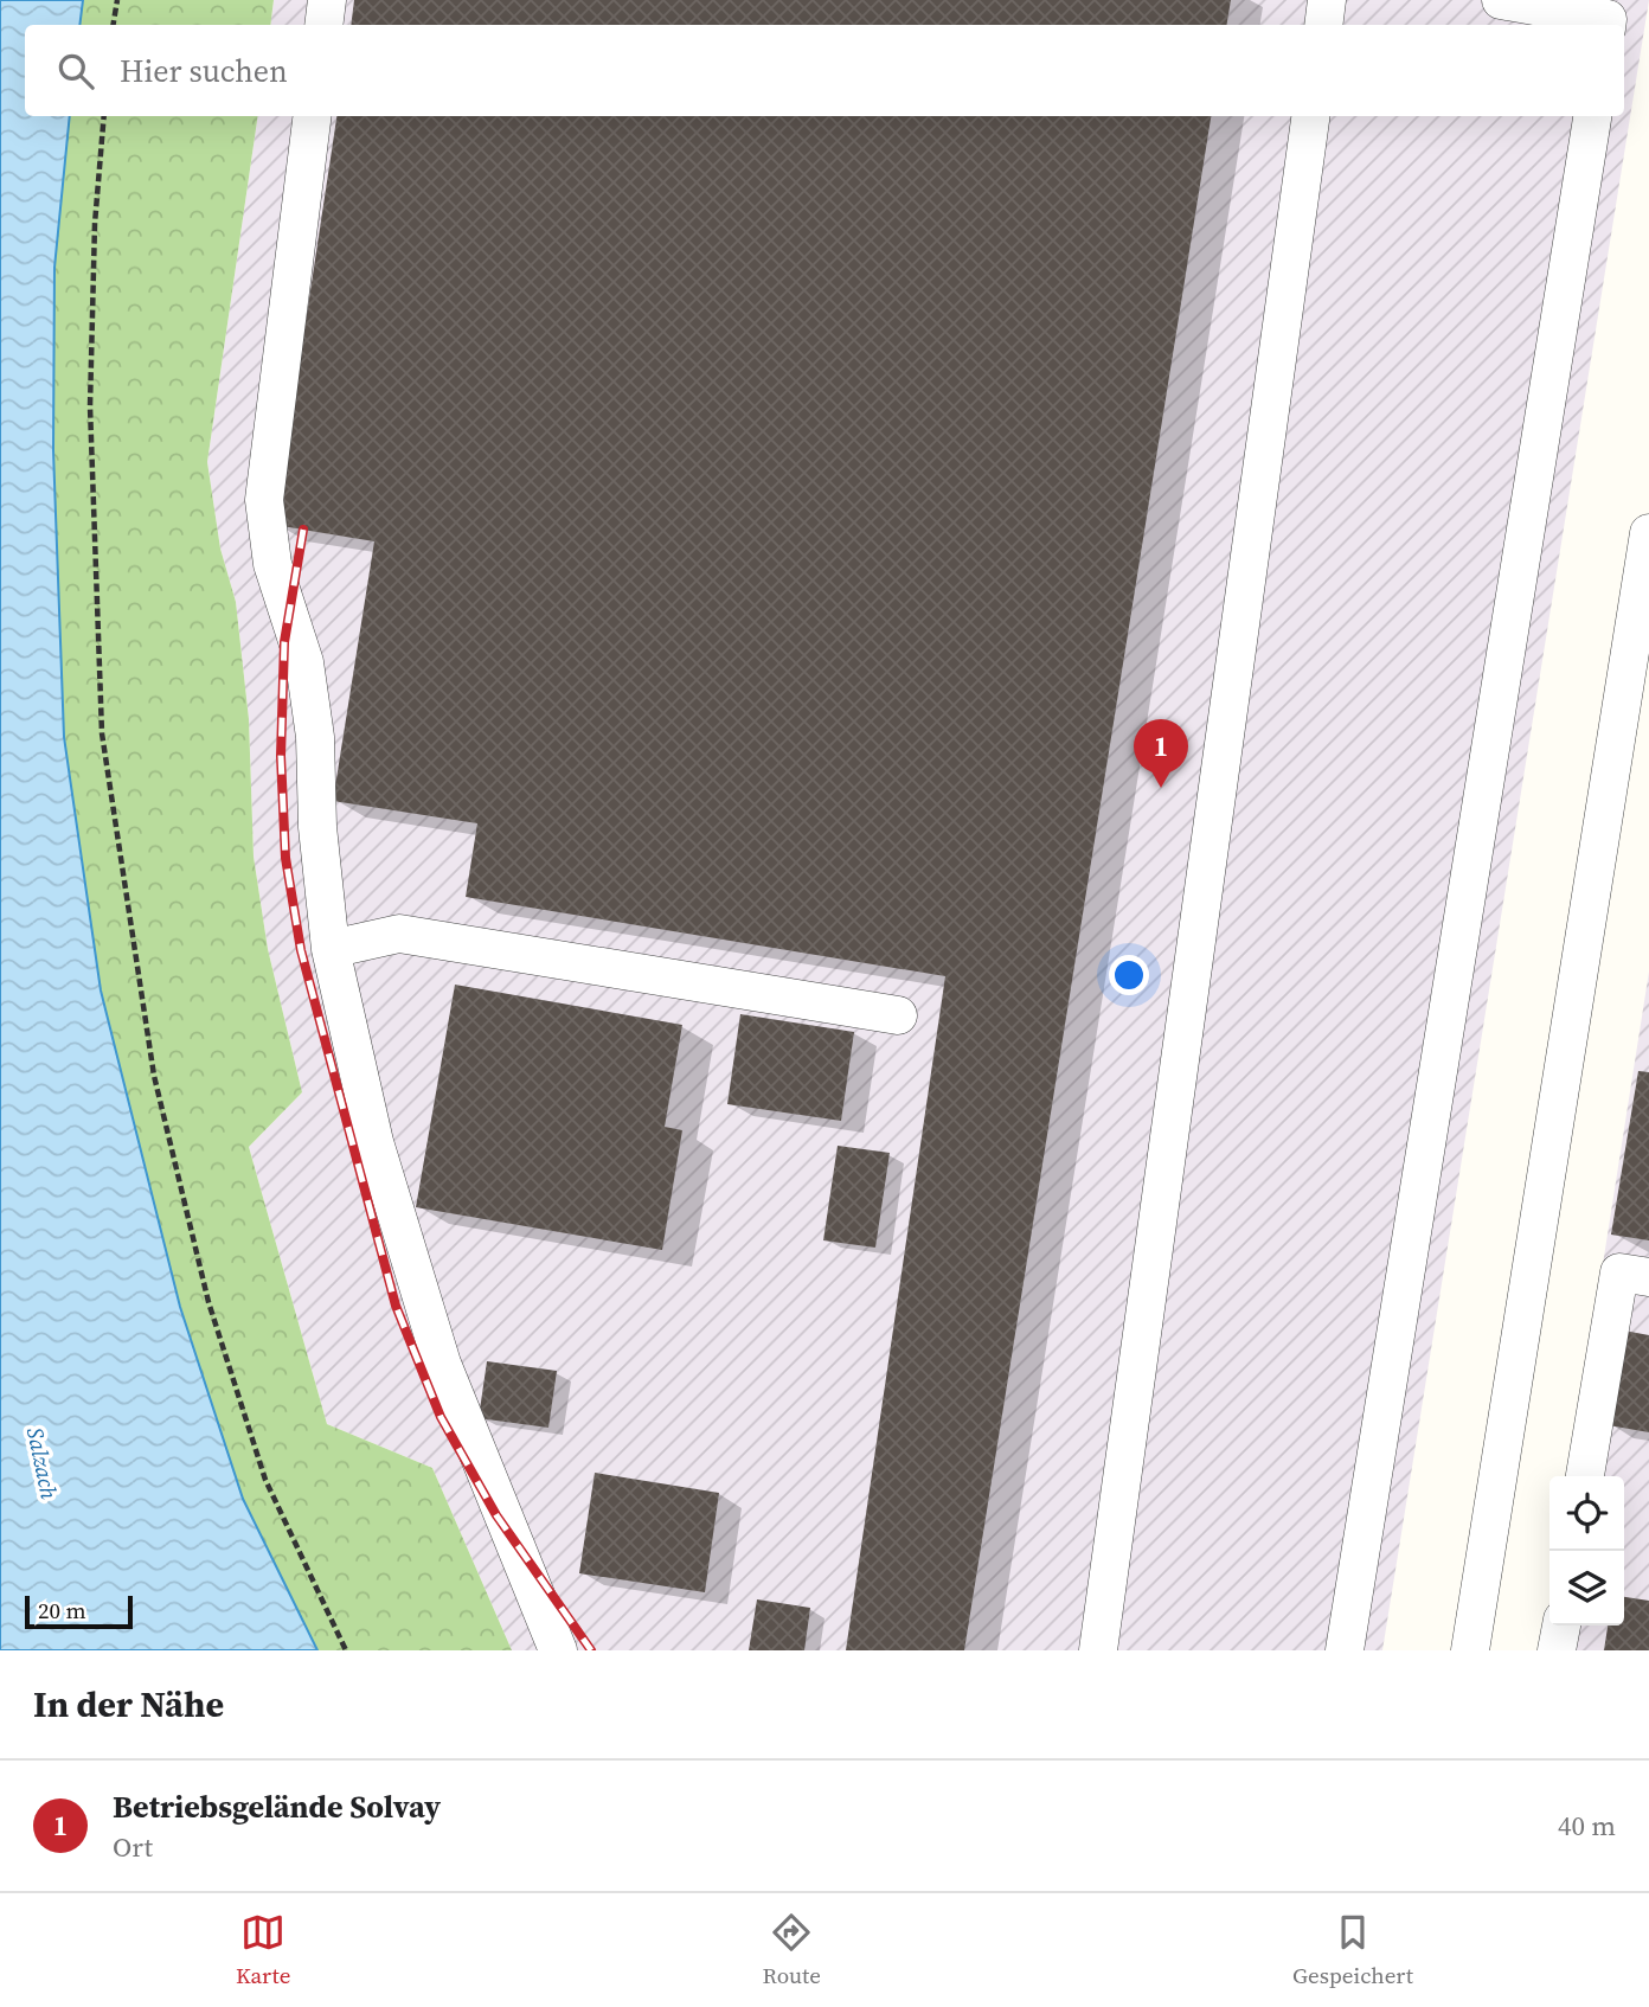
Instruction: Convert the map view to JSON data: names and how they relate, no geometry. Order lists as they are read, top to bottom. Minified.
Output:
{"water":["Salzach"],"scale_bar":"20 m","page":{"search":"Hier suchen","pins":"1","scale":"20 m","heading":"In der Nähe","list":[{"mark":"1","name":"Betriebsgelände Solvay","note":"Ort","value":"40 m"}],"nav":["Karte","Route","Gespeichert"]}}
